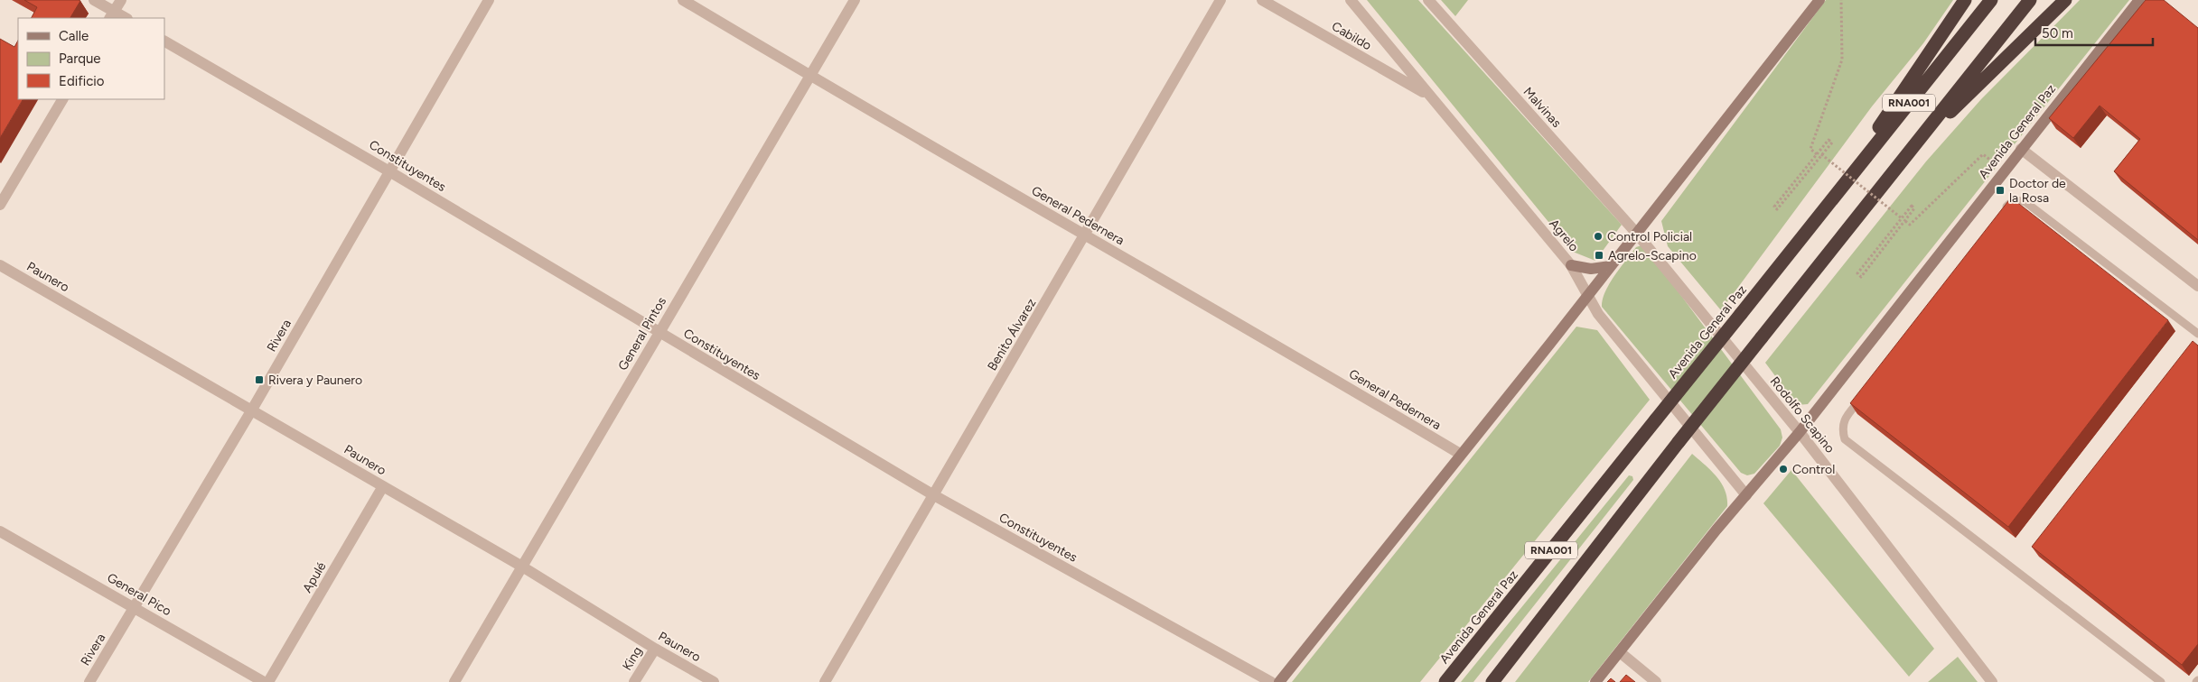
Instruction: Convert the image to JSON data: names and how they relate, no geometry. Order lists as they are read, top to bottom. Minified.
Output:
{"streets":{"highway":["RNA001","Avenida General Paz"],"street":["Cabildo","Malvinas","Constituyentes","General Pedernera","Agrelo","Paunero","General Pintos","Benito Álvarez","Rivera","Rodolfo Scapino","Apulé","General Pico","King"]},"crossings":[["Cabildo","Agrelo"],["Malvinas","Rodolfo Scapino"],["Avenida General Paz","Agrelo"],["Avenida General Paz","Rodolfo Scapino"],["Constituyentes","General Pintos"],["Constituyentes","Benito Álvarez"],["Constituyentes","Rivera"],["General Pedernera","General Pintos"],["General Pedernera","Benito Álvarez"],["Paunero","General Pintos"],["Paunero","Rivera"],["Paunero","Apulé"],["Paunero","King"],["Rivera","General Pico"]],"places":{"transit":["Doctor de la Rosa","Agrelo-Scapino","Rivera y Paunero"],"other":["Control Policial","Control"]},"legend":["Calle","Parque","Edificio"],"scale_bar":"50 m"}
